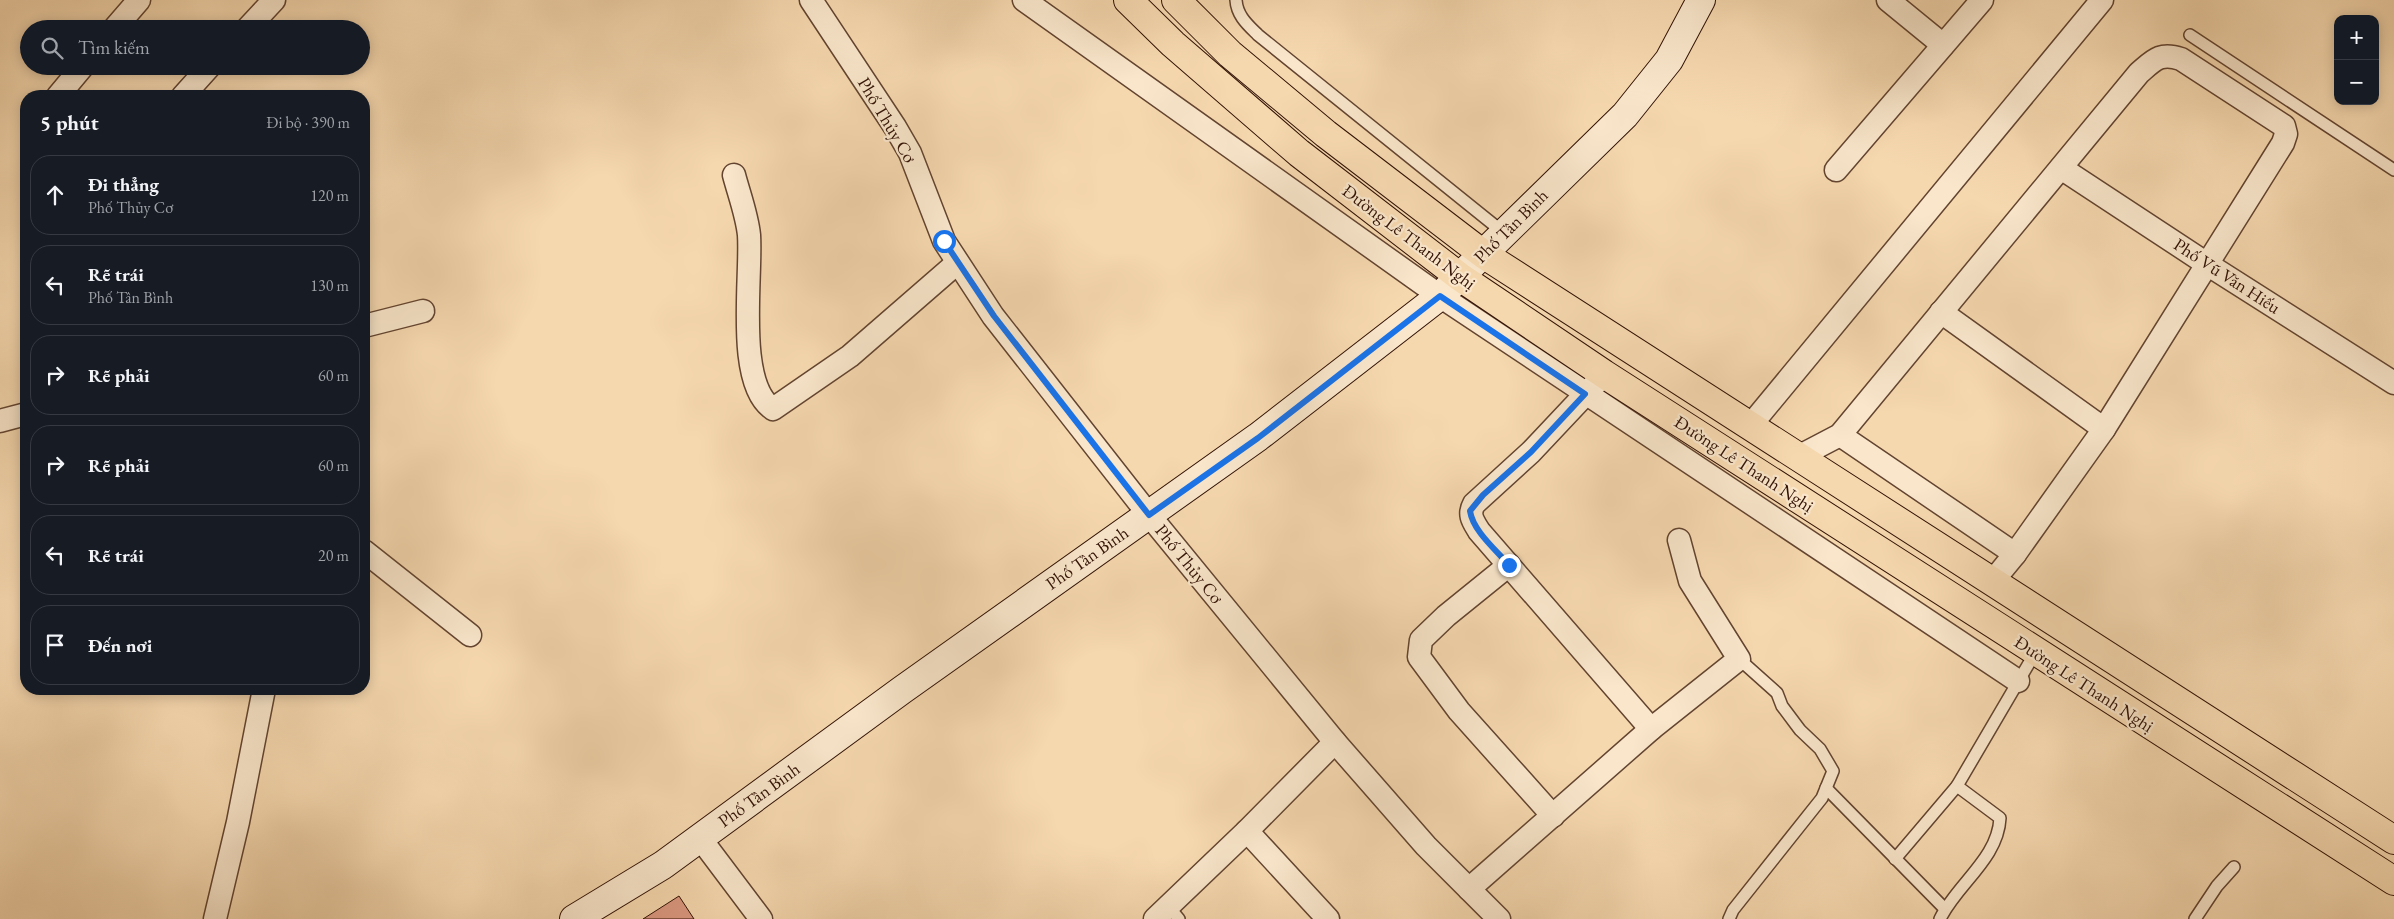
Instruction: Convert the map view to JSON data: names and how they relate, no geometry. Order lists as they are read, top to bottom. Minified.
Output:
{"streets":{"highway":["Đường Lê Thanh Nghị"],"street":["Phố Thủy Cơ","Phố Tân Bình","Phố Vũ Văn Hiếu"]},"crossings":[["Phố Thủy Cơ","Phố Tân Bình"],["Phố Tân Bình","Đường Lê Thanh Nghị"]],"page":{"map_buttons":["+","−"],"search":"Tìm kiếm","heading":["5 phút","Đi bộ · 390 m"],"list":[["Đi thẳng","Phố Thủy Cơ","120 m"],["Rẽ trái","Phố Tân Bình","130 m"],["Rẽ phải","60 m"],["Rẽ phải","60 m"],["Rẽ trái","20 m"],"Đến nơi"]}}
